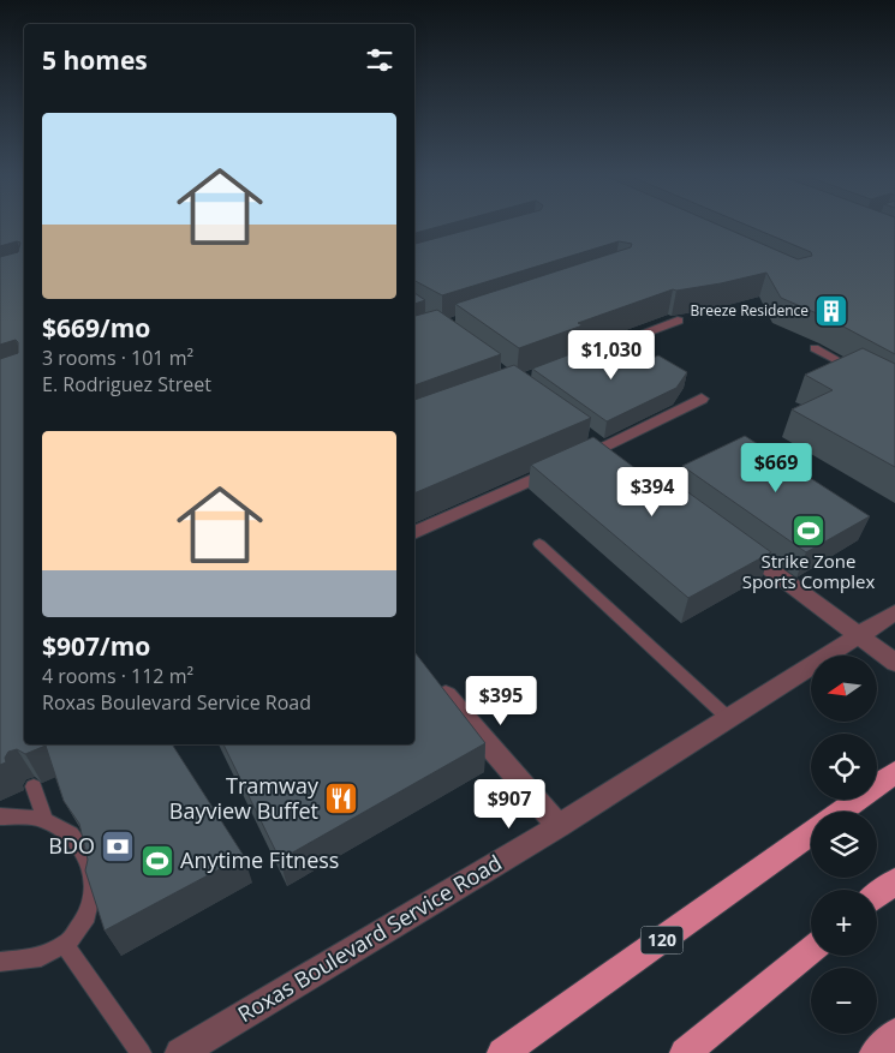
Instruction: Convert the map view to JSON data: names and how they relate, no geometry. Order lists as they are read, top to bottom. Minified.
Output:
{"streets":{"highway":["120"],"street":["Roxas Boulevard Service Road"]},"places":{"building":["Breeze Residence"],"sports":["Strike Zone Sports Complex","Anytime Fitness"],"restaurant":["Tramway Bayview Buffet"],"bank":["BDO"]},"north":"left","page":{"heading":"5 homes","list":[{"name":"$669/mo","note":"3 rooms · 101 m² · E. Rodriguez Street"},{"name":"$907/mo","note":"4 rooms · 112 m² · Roxas Boulevard Service Road"}],"price":["$1,030","$669","$394","$395","$907"],"map_buttons":["+","−"]}}
